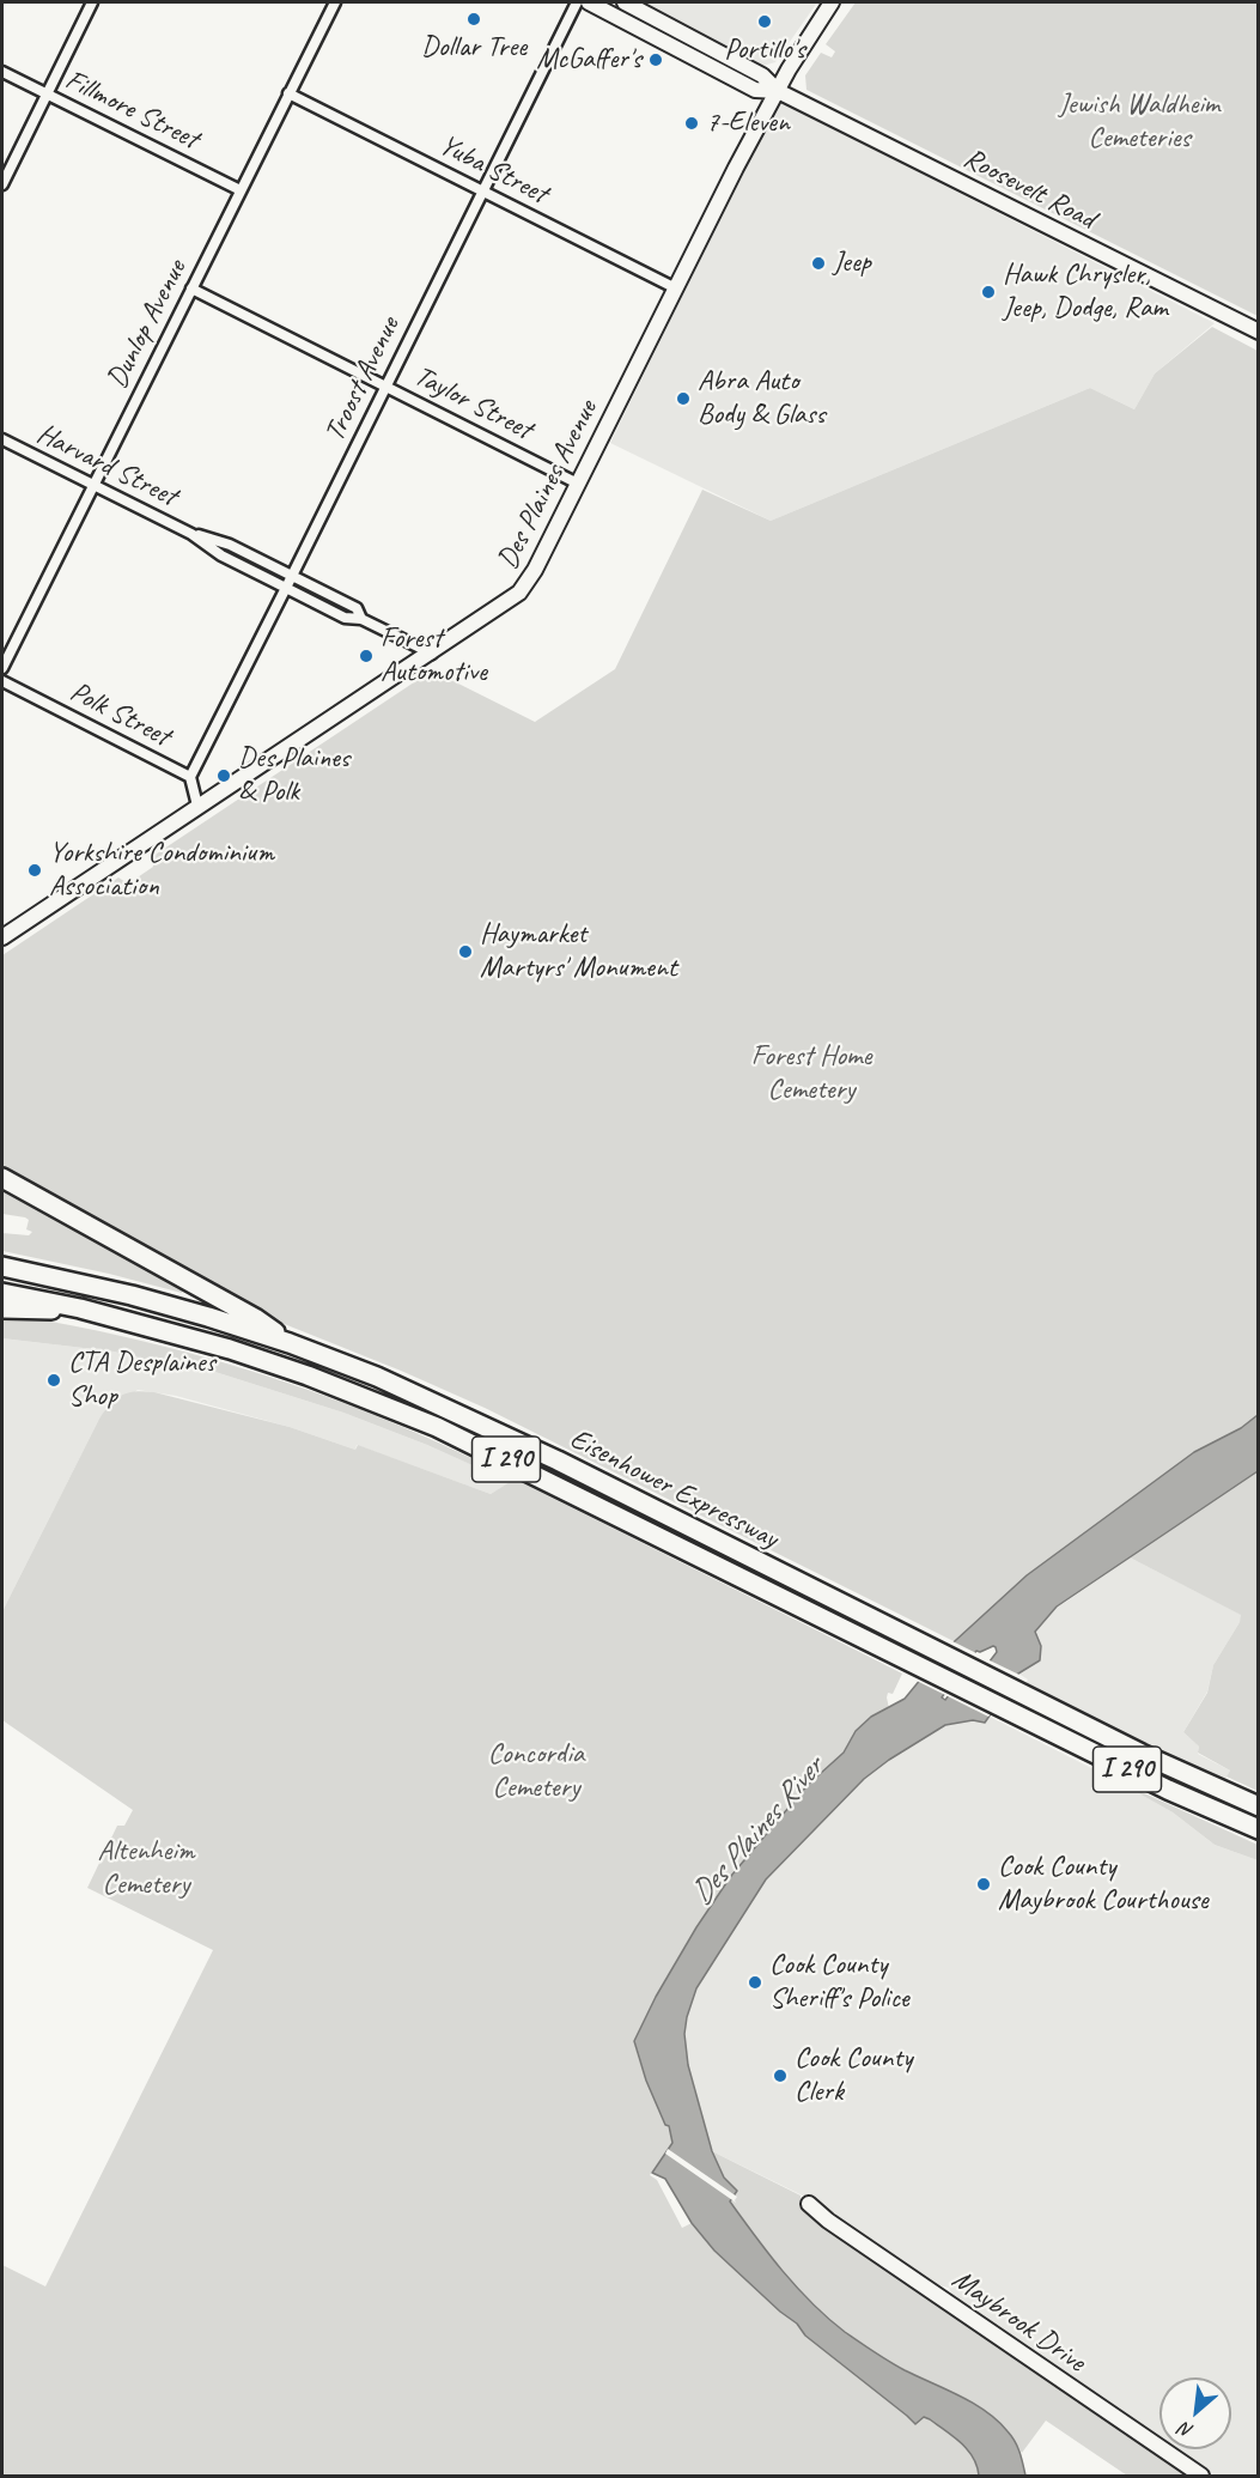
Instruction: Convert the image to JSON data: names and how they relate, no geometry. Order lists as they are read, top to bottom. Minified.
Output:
{"streets":{"highway":["I 290","Eisenhower Expressway"],"main road":["Roosevelt Road","Des Plaines Avenue","Maybrook Drive"],"street":["Fillmore Street","Yuba Street","Dunlop Avenue","Troost Avenue","Taylor Street","Harvard Street","Polk Street"]},"crossings":[["Fillmore Street","Dunlop Avenue"],["Yuba Street","Dunlop Avenue"],["Yuba Street","Troost Avenue"],["Yuba Street","Des Plaines Avenue"],["Roosevelt Road","Des Plaines Avenue"],["Dunlop Avenue","Taylor Street"],["Dunlop Avenue","Harvard Street"],["Troost Avenue","Taylor Street"],["Troost Avenue","Harvard Street"],["Troost Avenue","Polk Street"],["Taylor Street","Des Plaines Avenue"],["Harvard Street","Des Plaines Avenue"],["Des Plaines Avenue","Polk Street"]],"water":["Des Plaines River"],"parks":["Jewish Waldheim Cemeteries","Forest Home Cemetery","Concordia Cemetery","Altenheim Cemetery"],"places":["Dollar Tree","Portillo's","McGaffer's","7-Eleven","Jeep","Hawk Chrysler, Jeep, Dodge, Ram","Abra Auto Body & Glass","Forest Automotive","Des Plaines & Polk","Yorkshire Condominium Association","Haymarket Martyrs' Monument","CTA Desplaines Shop","Cook County Maybrook Courthouse","Cook County Sheriff's Police","Cook County Clerk"],"north":"bottom left"}
